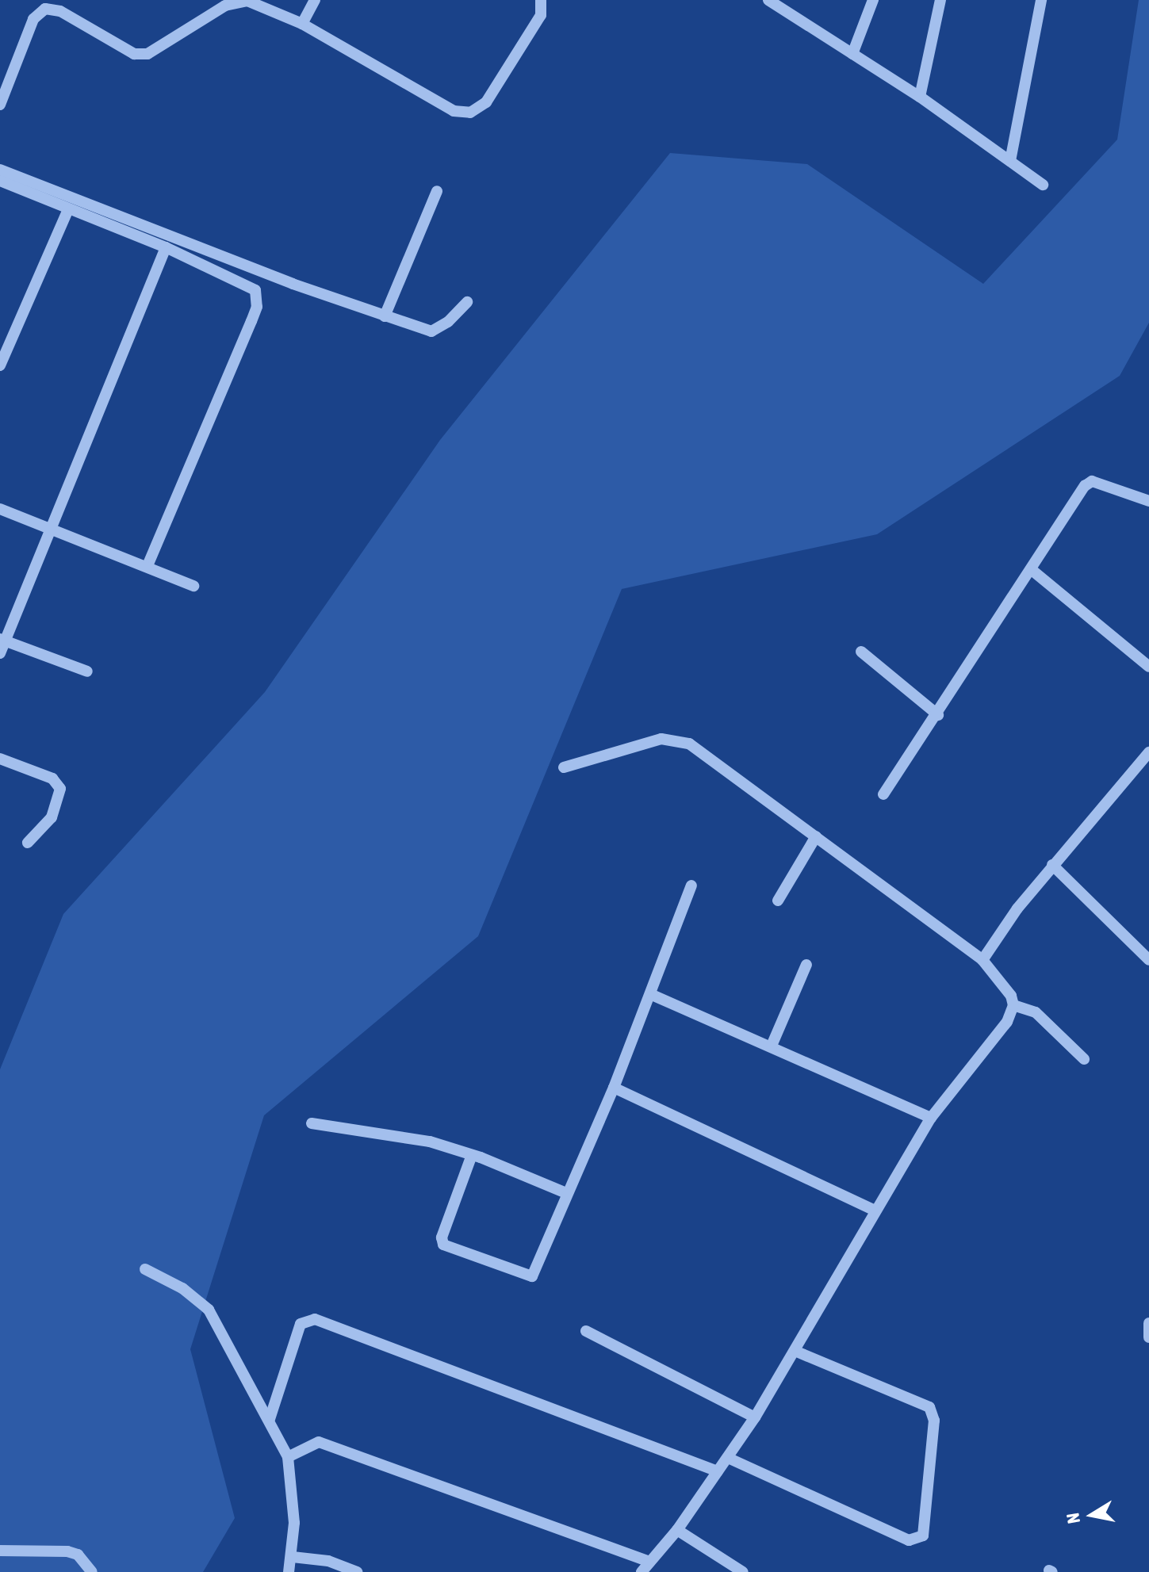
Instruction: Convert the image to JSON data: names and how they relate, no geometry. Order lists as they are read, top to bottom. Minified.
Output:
{"north":"left"}
